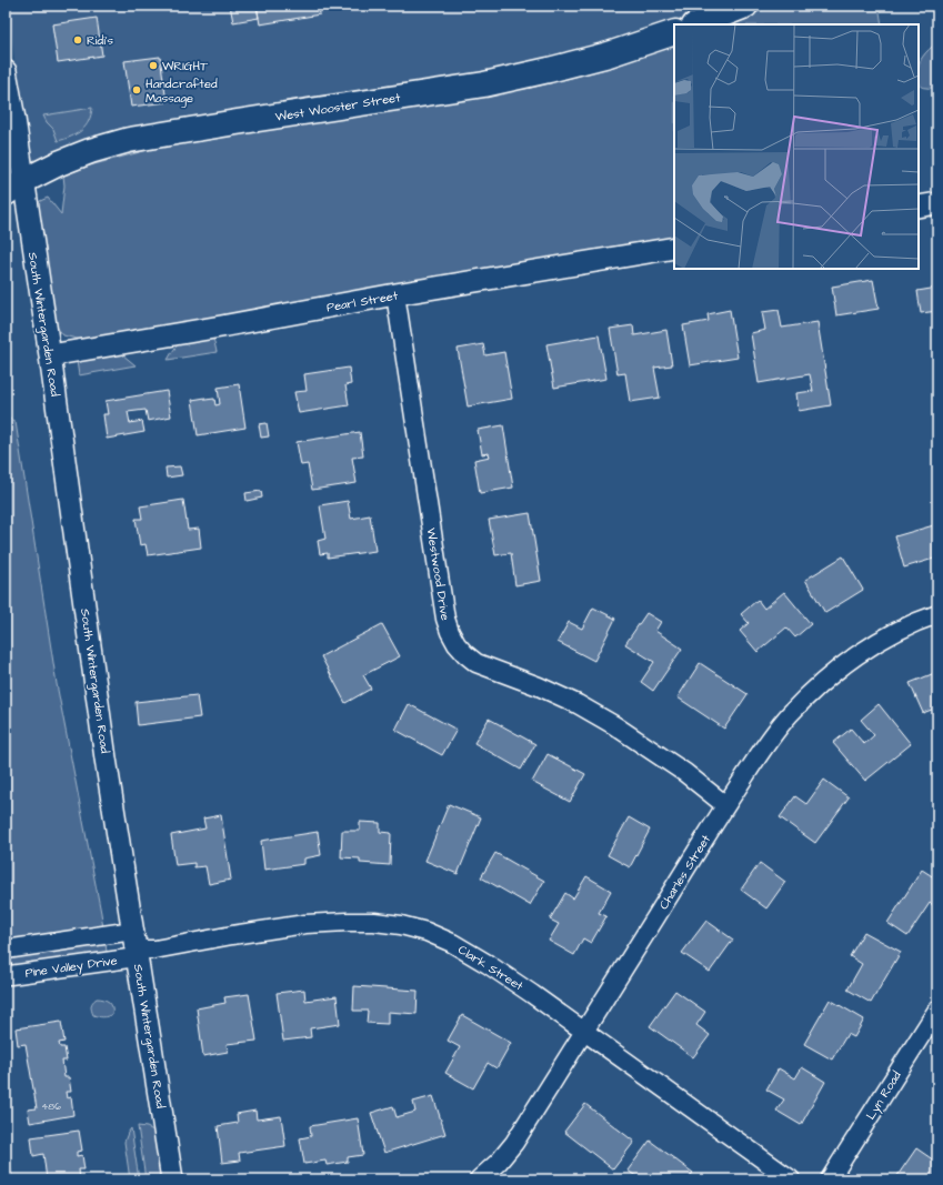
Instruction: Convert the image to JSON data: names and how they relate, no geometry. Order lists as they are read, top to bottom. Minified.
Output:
{"streets":{"main road":["West Wooster Street"],"street":["Pearl Street","South Wintergarden Road","Westwood Drive","Charles Street","Pine Valley Drive","Clark Street","Lyn Road"]},"crossings":[["West Wooster Street","South Wintergarden Road"],["Pearl Street","South Wintergarden Road"],["Pearl Street","Westwood Drive"],["South Wintergarden Road","Pine Valley Drive"],["South Wintergarden Road","Clark Street"],["Westwood Drive","Charles Street"],["Charles Street","Clark Street"],["Pine Valley Drive","Clark Street"]],"places":["Ridi's","WRIGHT","Handcrafted Massage"],"house_numbers":["486"]}
